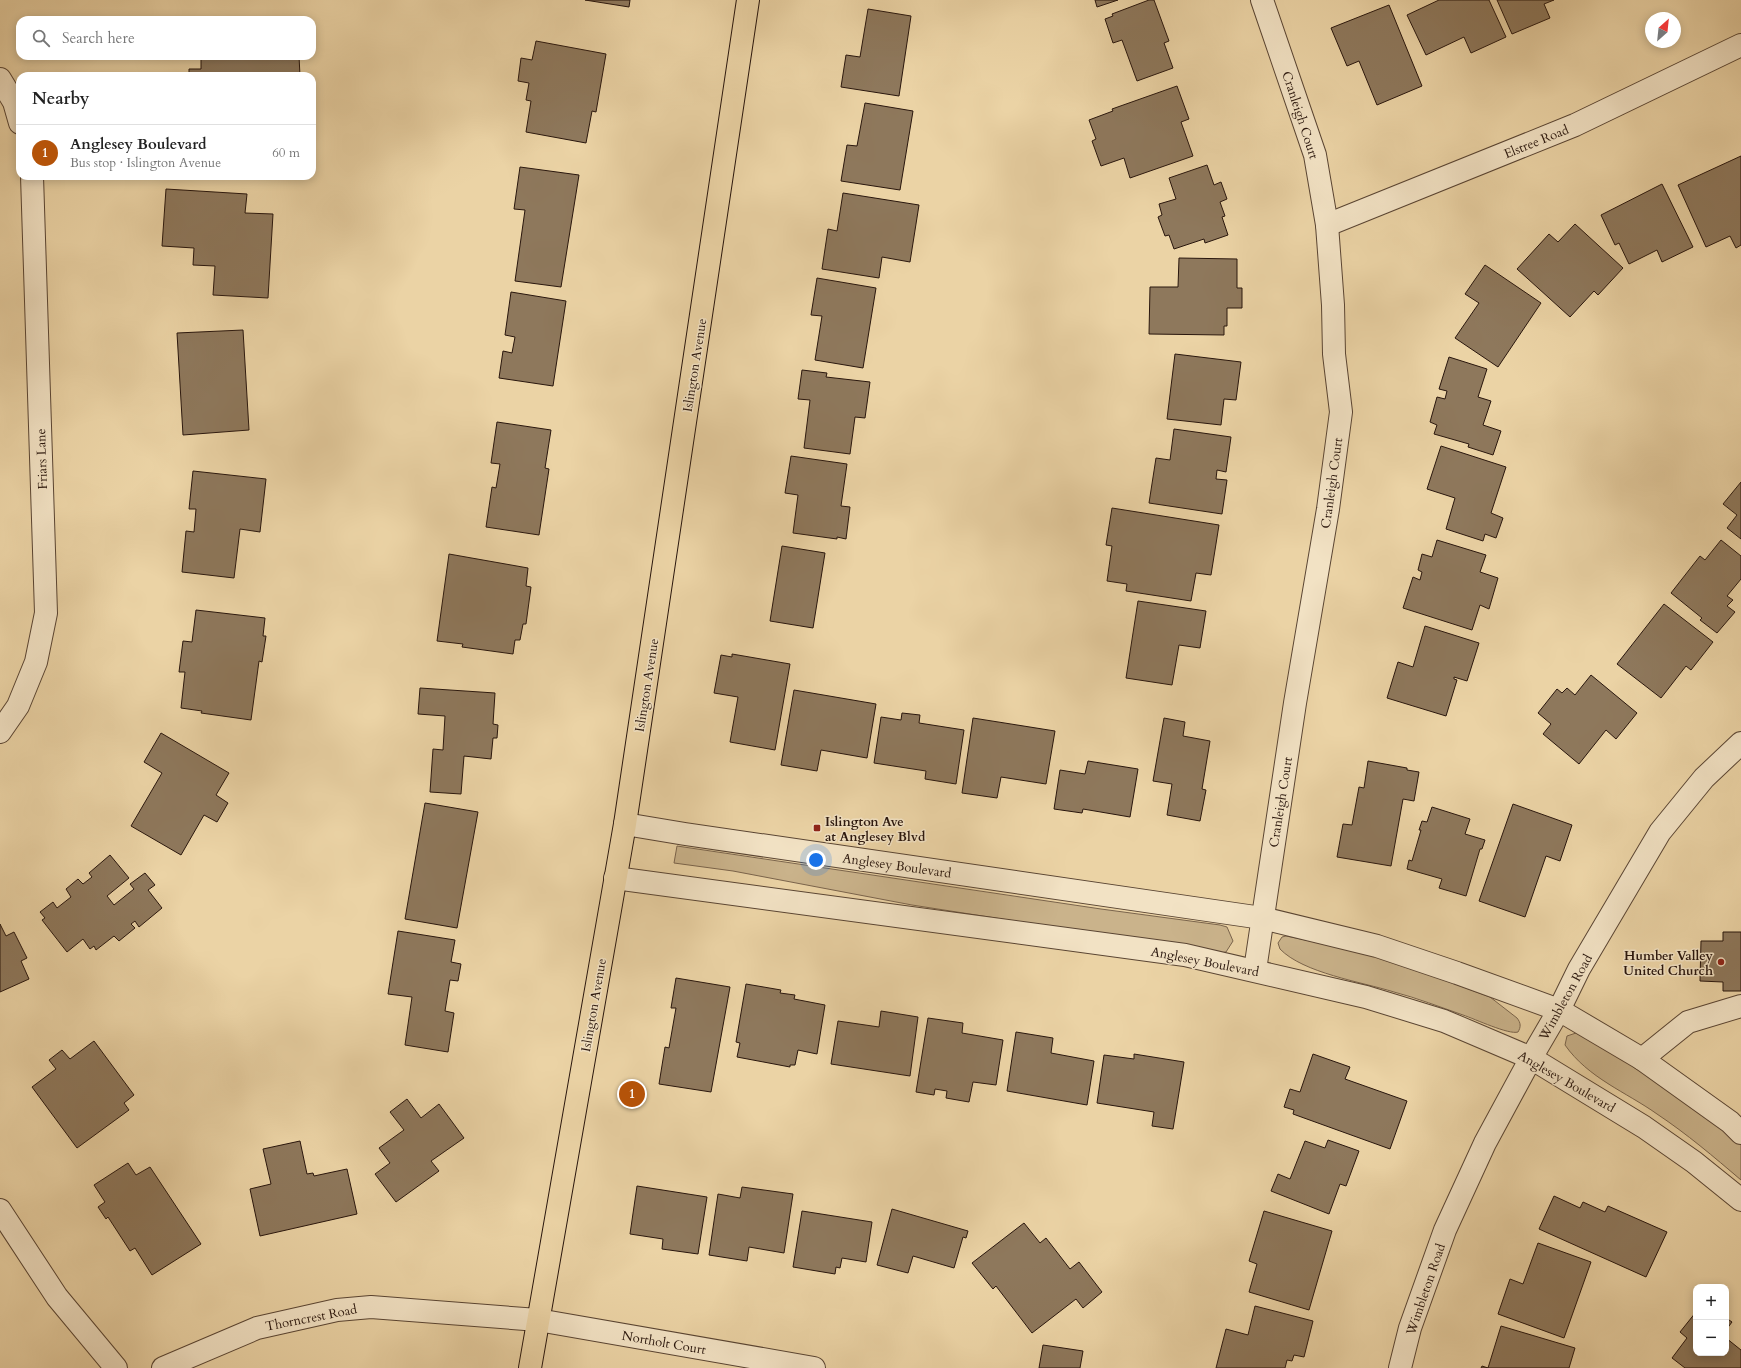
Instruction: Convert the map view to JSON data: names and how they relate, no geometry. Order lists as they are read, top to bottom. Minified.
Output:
{"streets":{"main road":["Islington Avenue"],"street":["Cranleigh Court","Elstree Road","Friars Lane","Anglesey Boulevard","Wimbleton Road","Thorncrest Road","Northolt Court"]},"crossings":[["Cranleigh Court","Elstree Road"],["Cranleigh Court","Anglesey Boulevard"],["Islington Avenue","Anglesey Boulevard"],["Islington Avenue","Thorncrest Road"],["Islington Avenue","Northolt Court"],["Anglesey Boulevard","Wimbleton Road"],["Thorncrest Road","Northolt Court"]],"places":{"transit":["Islington Ave at Anglesey Blvd"],"other":["Humber Valley United Church"]},"north":"top right","page":{"search":"Search here","heading":"Nearby","list":[{"mark":"1","name":"Anglesey Boulevard","note":"Bus stop · Islington Avenue","value":"60 m"}],"pins":"1","map_buttons":["+","−"]}}
